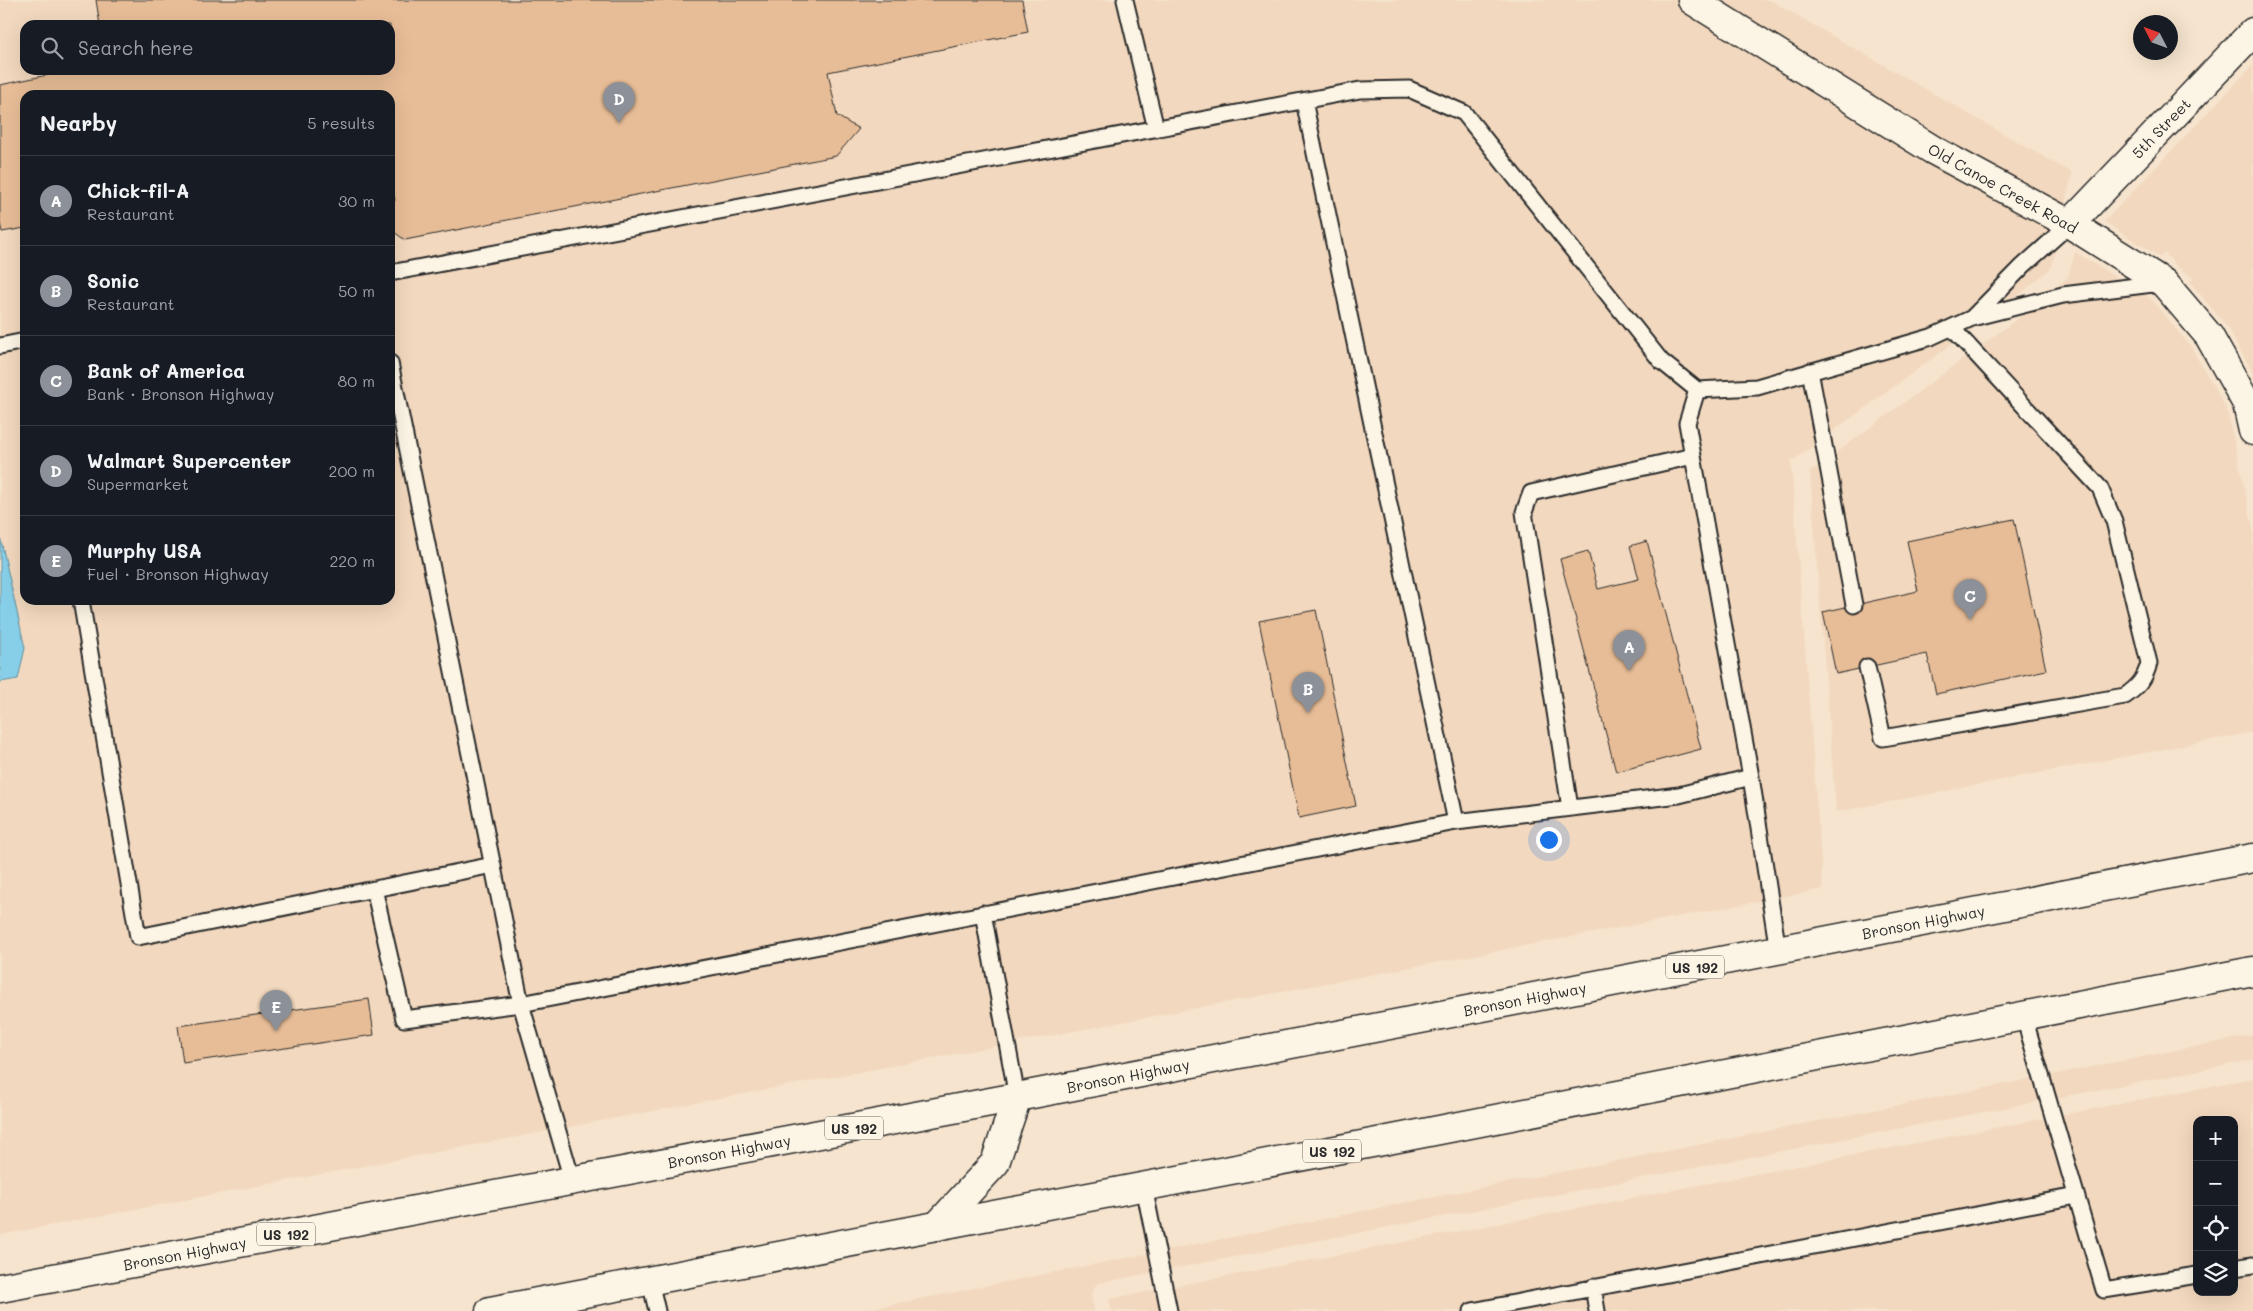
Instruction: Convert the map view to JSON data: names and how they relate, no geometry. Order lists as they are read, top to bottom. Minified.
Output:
{"streets":{"main road":["5th Street","Old Canoe Creek Road","Bronson Highway","US 192"]},"crossings":[["5th Street","Old Canoe Creek Road"]],"north":"top left","page":{"search":"Search here","pins":["D","C","A","B","E"],"heading":["Nearby","5 results"],"list":[{"mark":"A","name":"Chick-fil-A","note":"Restaurant","value":"30 m"},{"mark":"B","name":"Sonic","note":"Restaurant","value":"50 m"},{"mark":"C","name":"Bank of America","note":"Bank · Bronson Highway","value":"80 m"},{"mark":"D","name":"Walmart Supercenter","note":"Supermarket","value":"200 m"},{"mark":"E","name":"Murphy USA","note":"Fuel · Bronson Highway","value":"220 m"}],"map_buttons":["+","−"]}}
